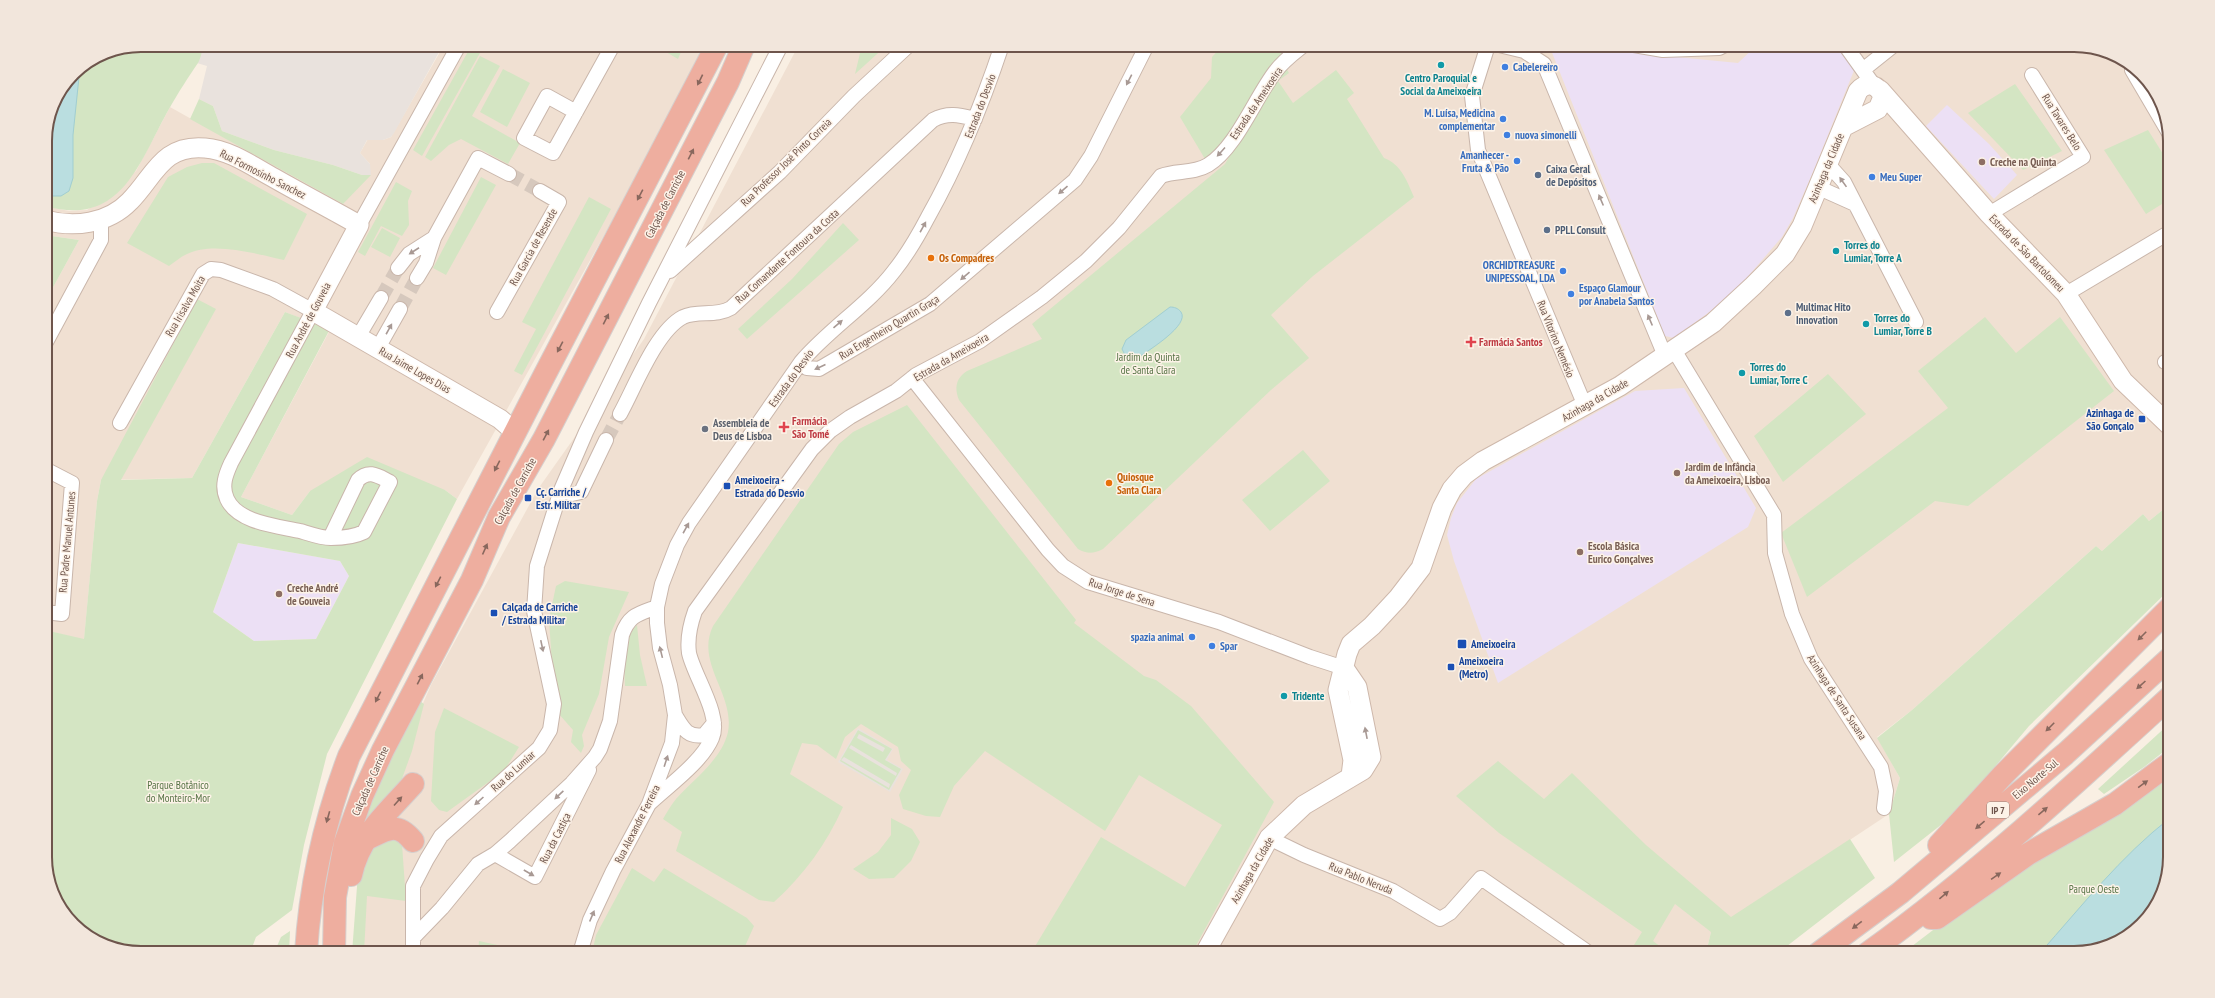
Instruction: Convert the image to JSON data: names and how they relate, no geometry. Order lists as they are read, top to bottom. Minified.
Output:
{"streets":{"highway":["Calçada de Carriche","Eixo Norte-Sul","IP 7"],"street":["Estrada da Ameixoeira","Estrada do Desvio","Rua Tavares Belo","Rua Professor José Pinto Correia","Azinhaga da Cidade","Rua Formosinho Sanchez","Rua Garcia de Resende","Estrada de São Bartolomeu","Rua Comandante Fontoura da Costa","Rua Irisalva Moita","Rua André de Gouveia","Rua Engenheiro Quartin Graça","Rua Vitorino Nemésio","Rua Jaime Lopes Dias","Rua Padre Manuel Antunes","Rua Jorge de Sena","Azinhaga de Santa Susana","Rua do Lumiar","Rua Alexandre Ferreira","Rua da Castiça","Rua Pablo Neruda"]},"crossings":[["Estrada da Ameixoeira","Rua Jorge de Sena"],["Estrada da Ameixoeira","Rua Alexandre Ferreira"],["Estrada do Desvio","Rua Comandante Fontoura da Costa"],["Estrada do Desvio","Rua Engenheiro Quartin Graça"],["Estrada do Desvio","Rua Alexandre Ferreira"],["Estrada do Desvio","Rua da Castiça"],["Rua Tavares Belo","Estrada de São Bartolomeu"],["Azinhaga da Cidade","Estrada de São Bartolomeu"],["Azinhaga da Cidade","Rua Vitorino Nemésio"],["Azinhaga da Cidade","Rua Jorge de Sena"],["Azinhaga da Cidade","Azinhaga de Santa Susana"],["Azinhaga da Cidade","Rua Pablo Neruda"],["Rua Formosinho Sanchez","Rua André de Gouveia"],["Rua Irisalva Moita","Rua André de Gouveia"],["Rua Irisalva Moita","Rua Jaime Lopes Dias"],["Rua André de Gouveia","Rua Jaime Lopes Dias"],["Rua do Lumiar","Rua da Castiça"]],"one_way":["Estrada da Ameixoeira","Estrada do Desvio","Rua Engenheiro Quartin Graça","Azinhaga de Santa Susana","Rua do Lumiar","Rua Alexandre Ferreira"],"parks":["Jardim da Quinta de Santa Clara","Parque Botânico do Monteiro-Mor","Parque Oeste"],"places":{"other":["Centro Paroquial e Social da Ameixoeira","Cabelereiro","M. Luísa, Medicina complementar","nuova simonelli","Amanhecer - Fruta & Pão","Creche na Quinta","Caixa Geral de Depósitos","Meu Super","PPLL Consult","Torres do Lumiar, Torre A","Os Compadres","ORCHIDTREASURE UNIPESSOAL, LDA","Espaço Glamour por Anabela Santos","Multimac Hito Innovation","Torres do Lumiar, Torre B","Torres do Lumiar, Torre C","Assembleia de Deus de Lisboa","Jardim de Infância da Ameixoeira, Lisboa","Quiosque Santa Clara","Escola Básica Eurico Gonçalves","Creche André de Gouveia","spazia animal","Spar","Tridente"],"health":["Farmácia Santos","Farmácia São Tomé"],"transit":["Azinhaga de São Gonçalo","Ameixoeira - Estrada do Desvio","Cç. Carriche / Estr. Militar","Calçada de Carriche / Estrada Militar","Ameixoeira","Ameixoeira (Metro)"]}}
